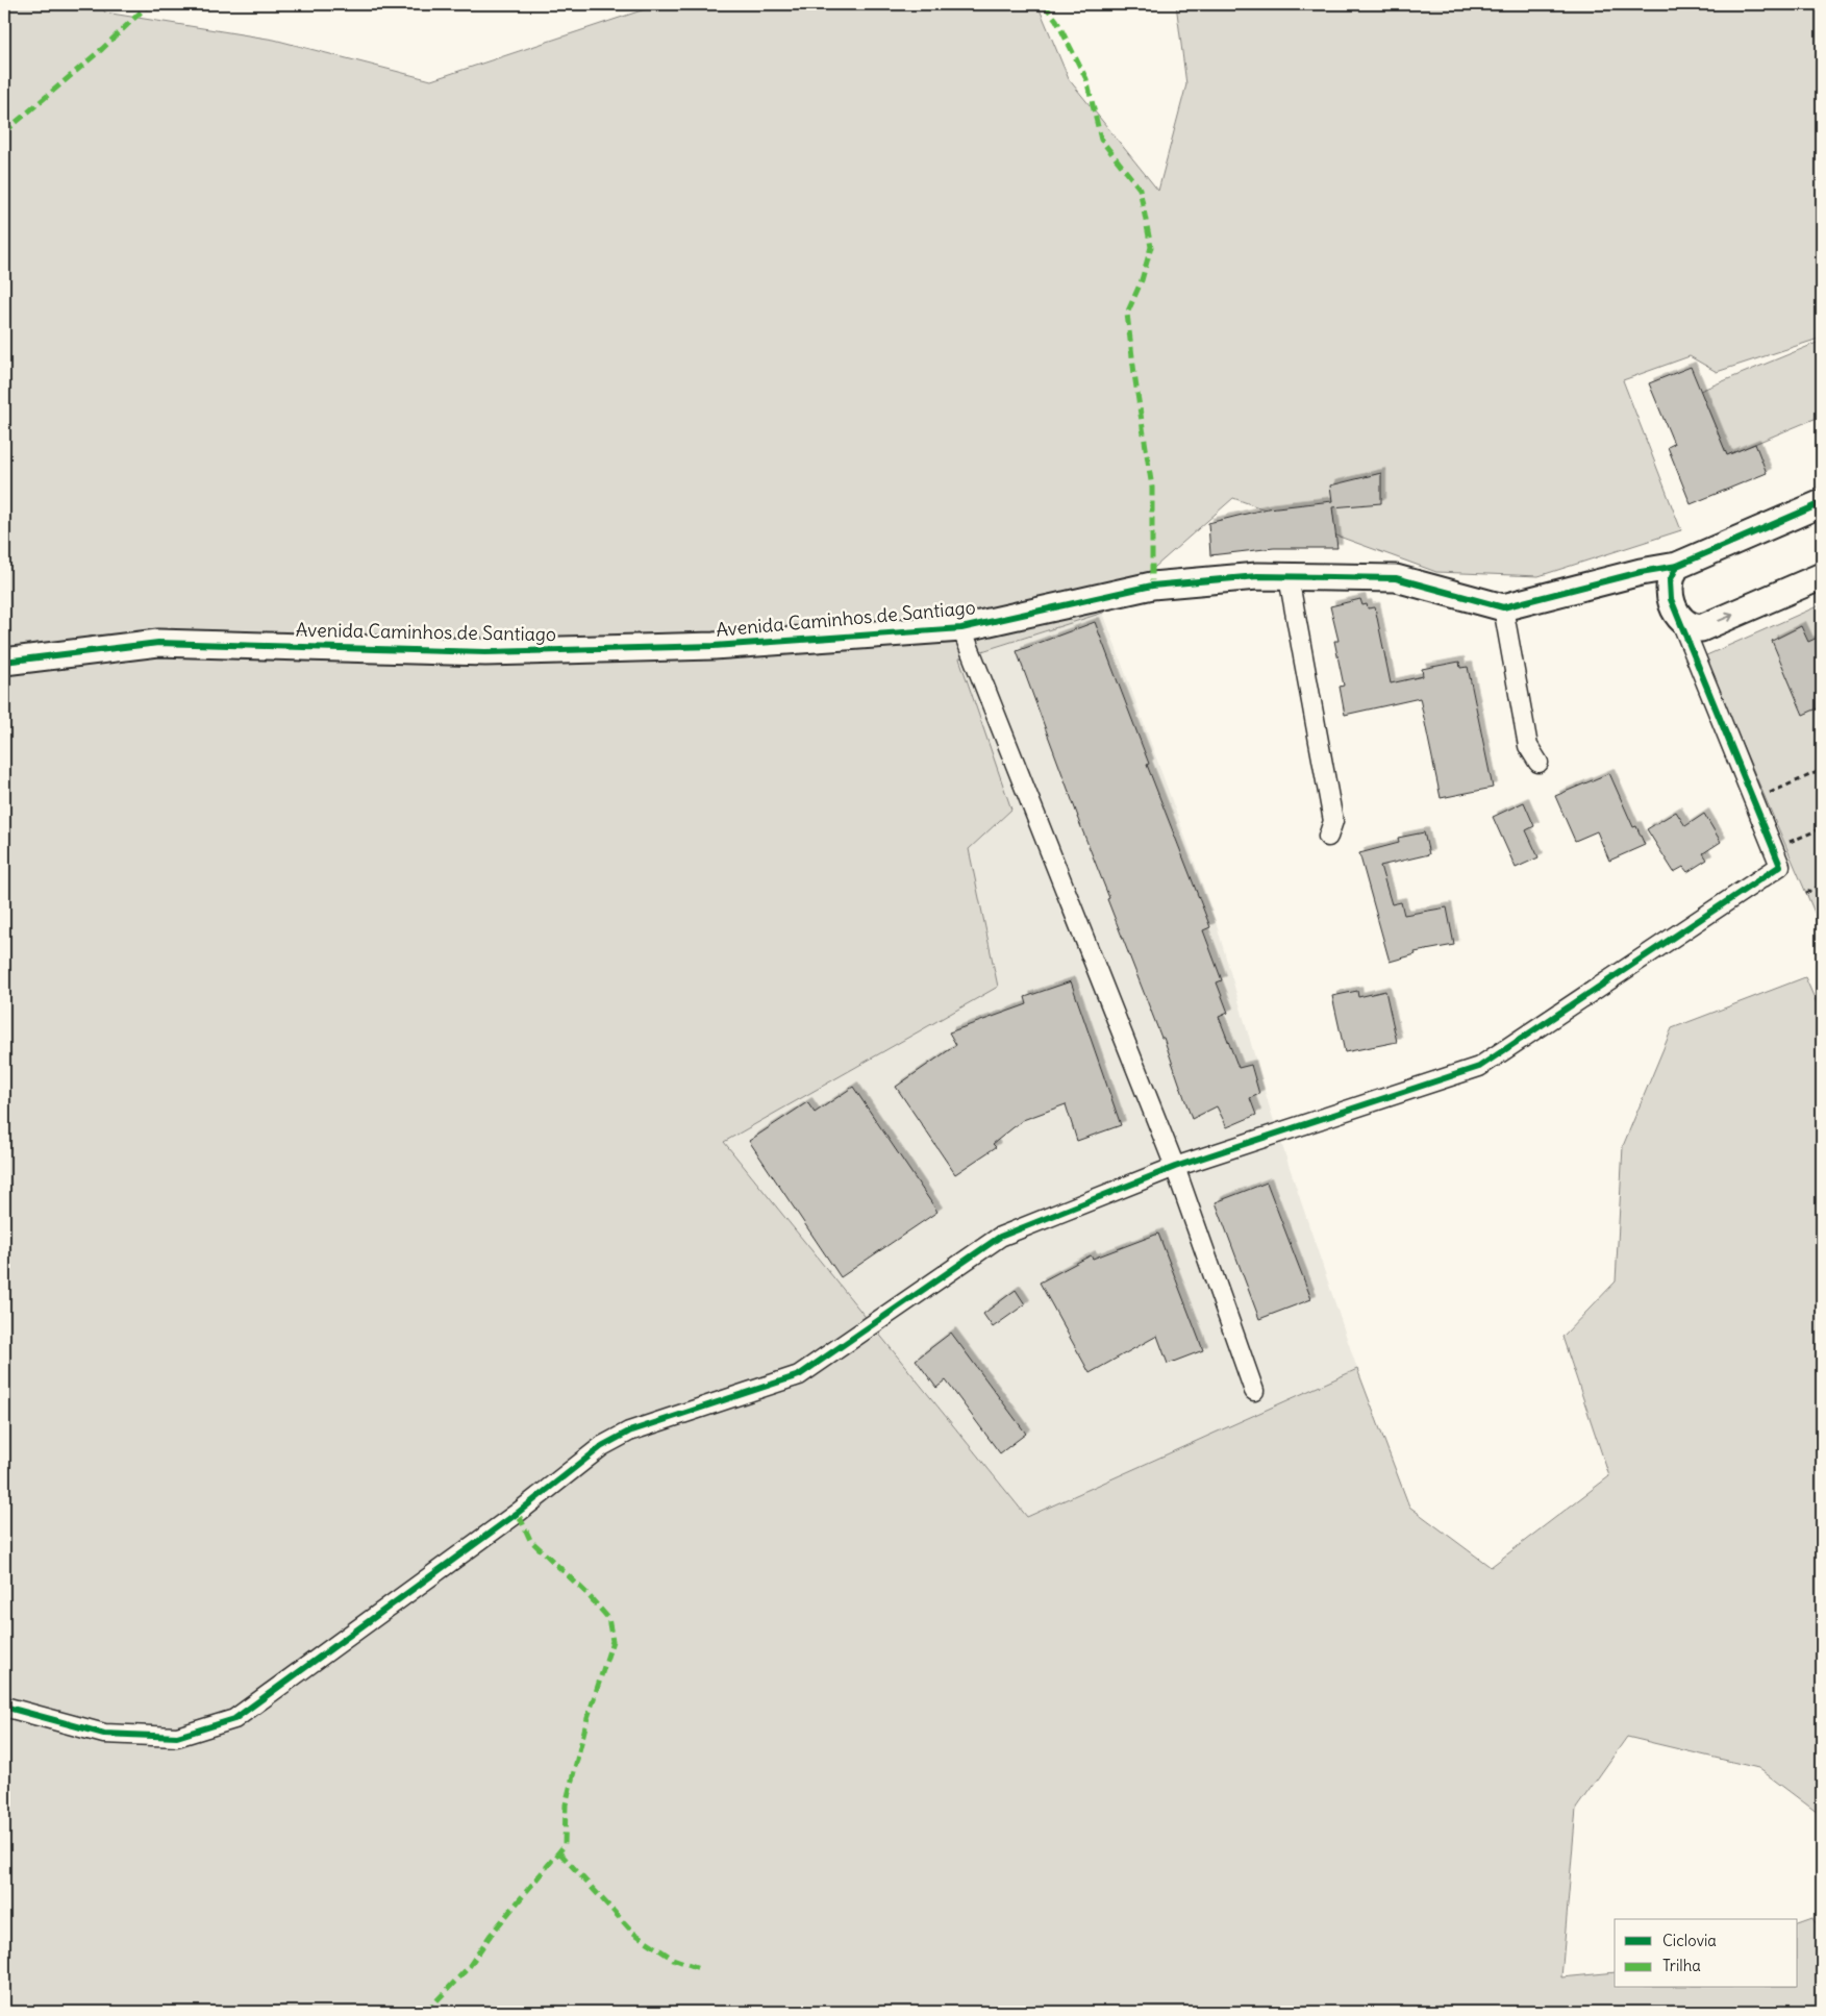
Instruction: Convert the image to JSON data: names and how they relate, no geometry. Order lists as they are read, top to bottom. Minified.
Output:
{"streets":{"street":["Avenida Caminhos de Santiago"]},"legend":["Ciclovia","Trilha"]}
